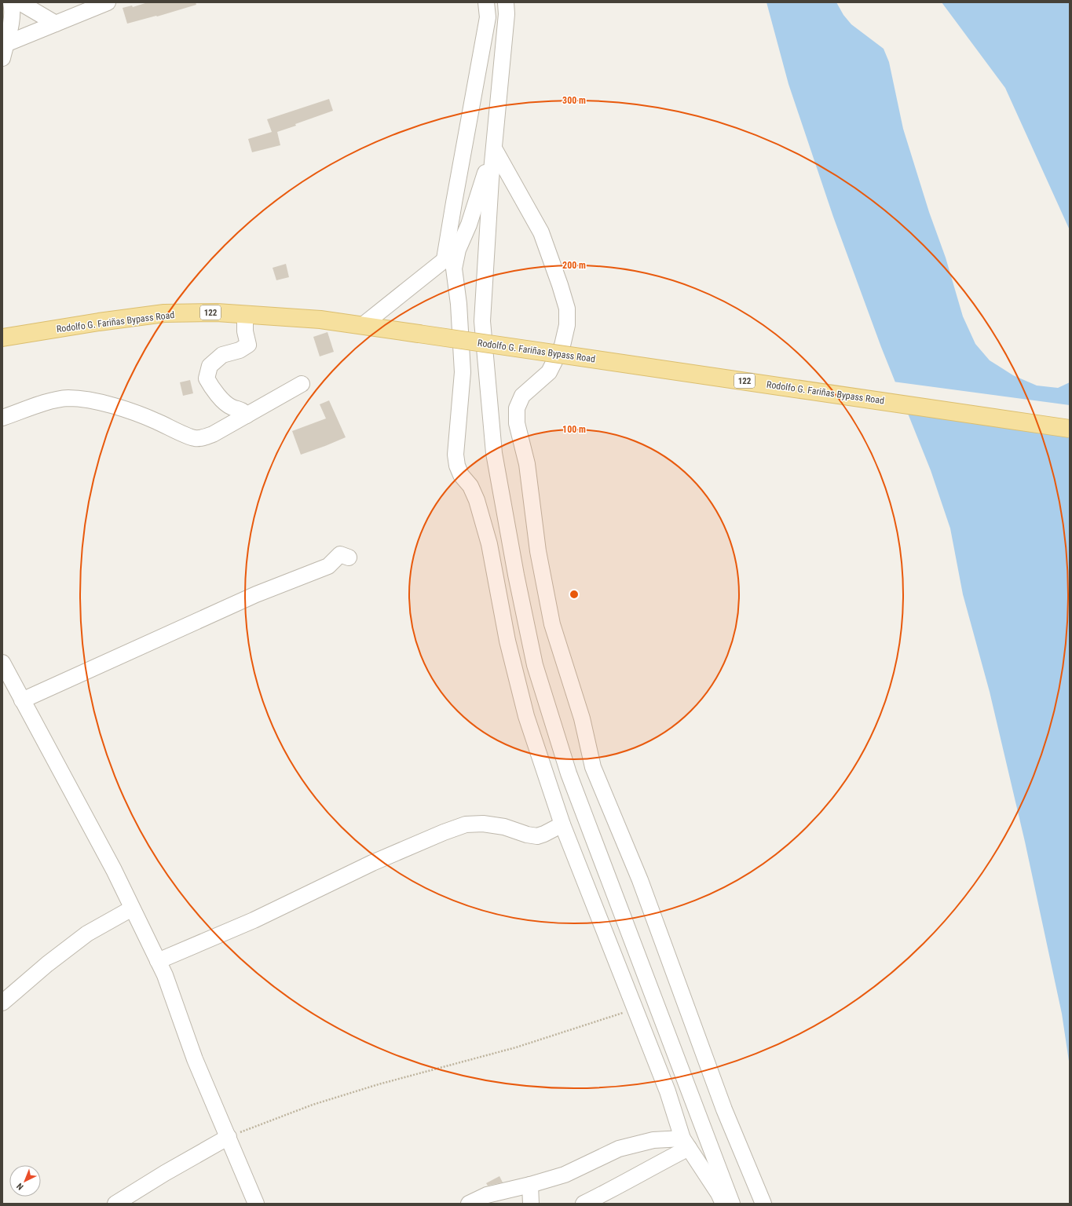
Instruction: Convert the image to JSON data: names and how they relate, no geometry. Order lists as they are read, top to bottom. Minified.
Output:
{"streets":{"main road":["122","Rodolfo G. Fariñas Bypass Road"]},"north":"bottom left","rings":["300 m","200 m","100 m"]}
